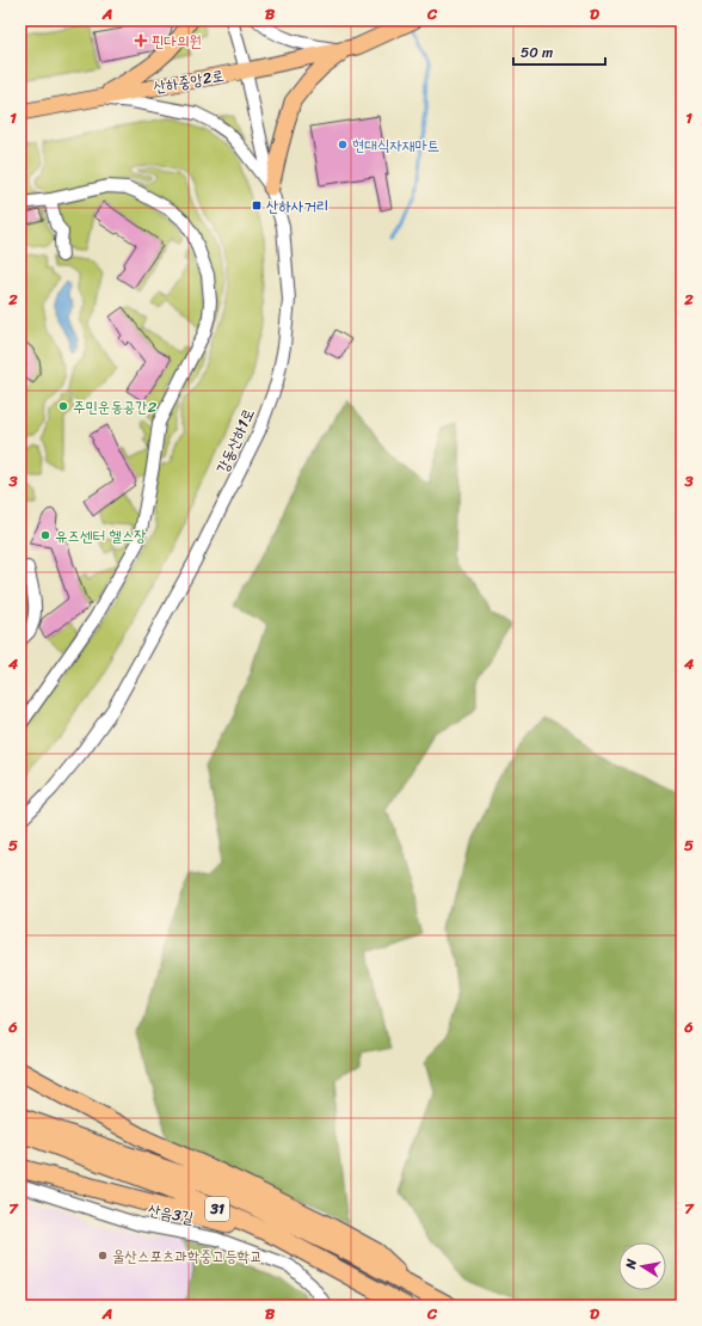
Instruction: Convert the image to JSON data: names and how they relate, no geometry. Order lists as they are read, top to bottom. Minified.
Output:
{"streets":{"highway":["31"],"main road":["산하중앙2로"],"street":["강동산하1로","산음3길"]},"crossings":[["산하중앙2로","강동산하1로"]],"places":{"health":["핀다의원"],"other":["현대식자재마트","주민운동공간2","유즈센터 헬스장","울산스포츠과학중고등학교"],"transit":["산하사거리"]},"scale_bar":"50 m","north":"left","grid":{"columns":["A","B","C","D"],"rows":["1","2","3","4","5","6","7"]}}
